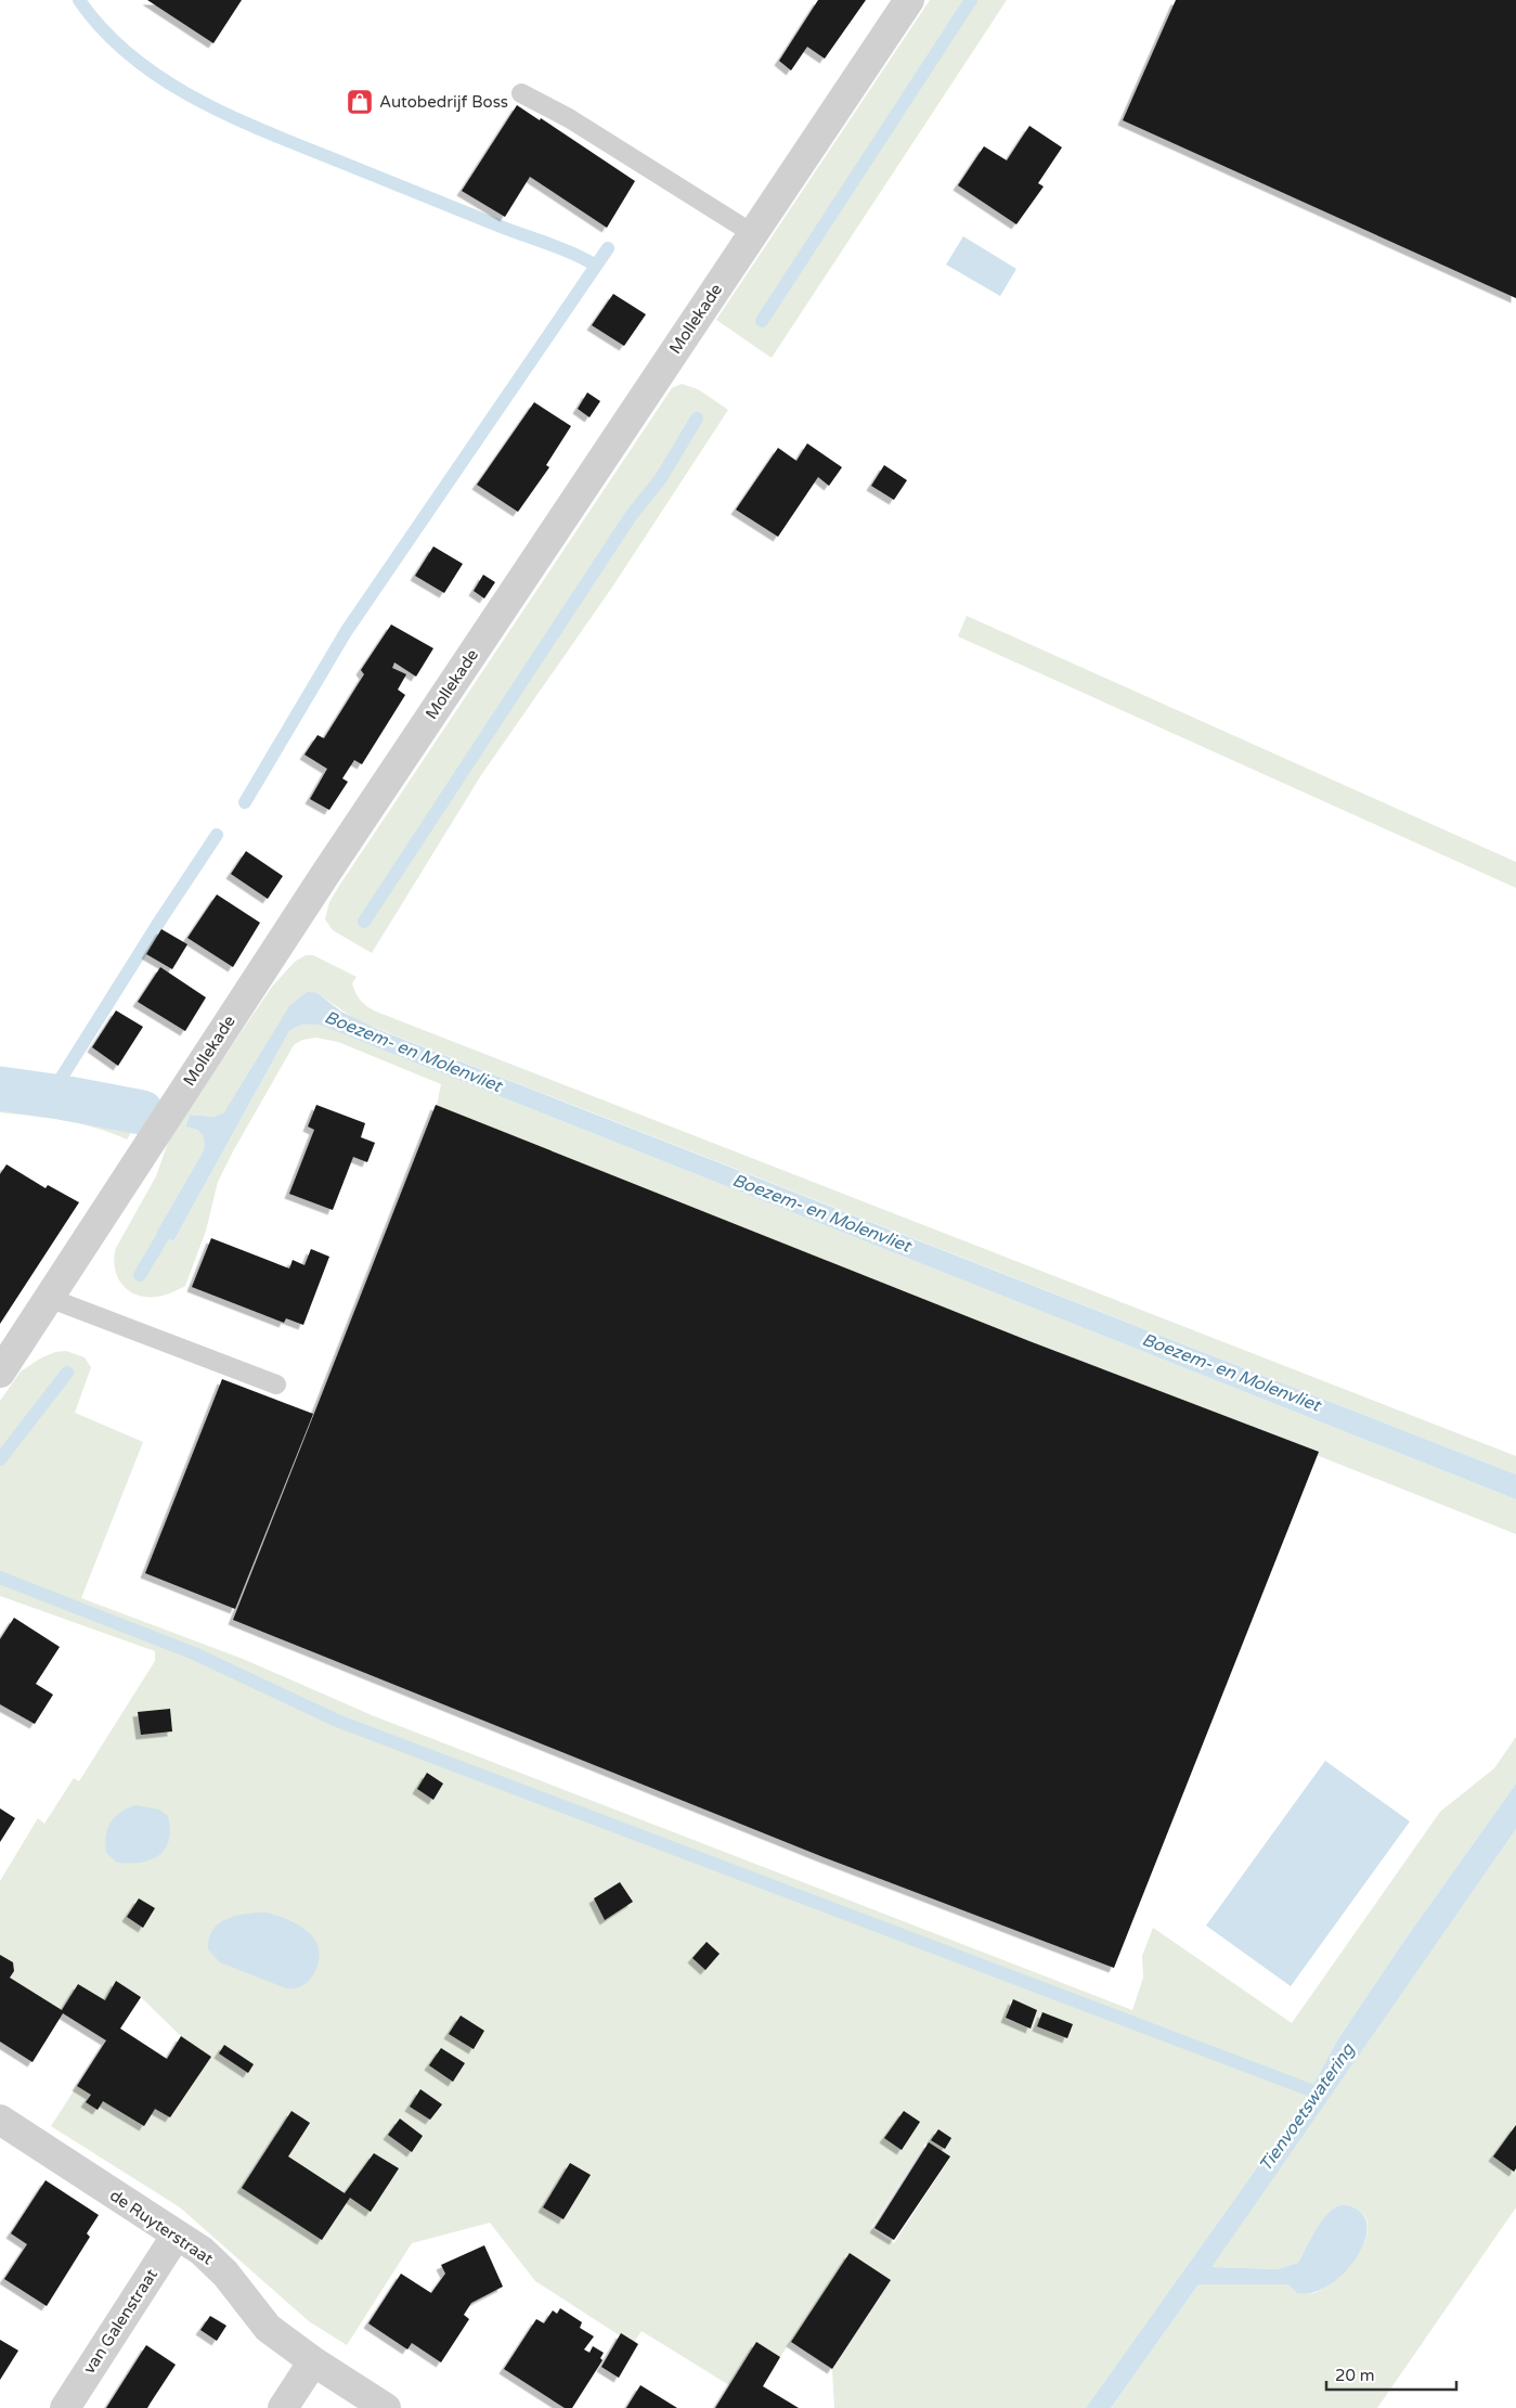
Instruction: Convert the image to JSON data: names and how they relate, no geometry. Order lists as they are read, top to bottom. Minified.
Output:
{"streets":{"street":["Mollekade","de Ruyterstraat","van Galenstraat"]},"crossings":[["de Ruyterstraat","van Galenstraat"]],"water":["Boezem- en Molenvliet","Tienvoetswatering"],"places":{"shop":["Autobedrijf Boss"]},"scale_bar":"20 m"}
